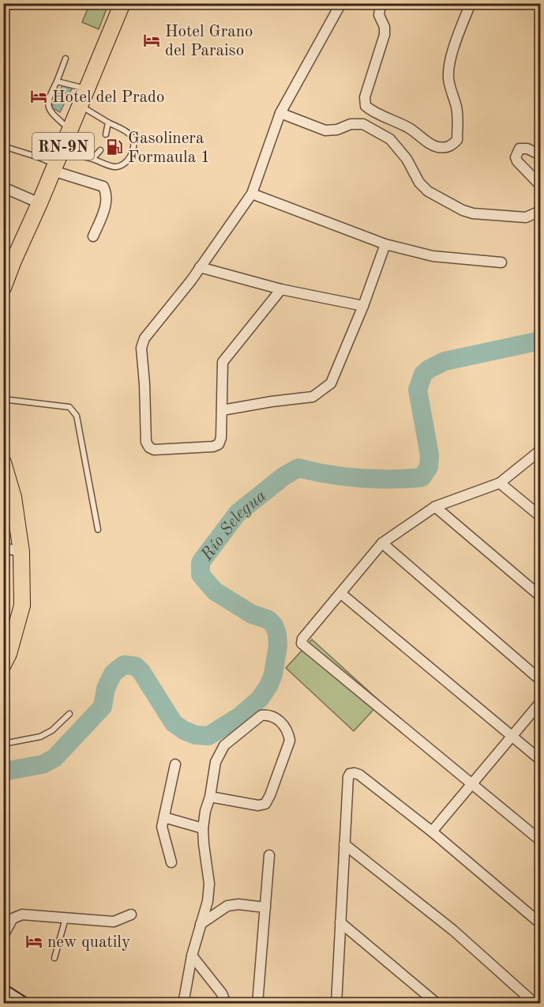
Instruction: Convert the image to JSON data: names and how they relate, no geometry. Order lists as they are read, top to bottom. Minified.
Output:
{"streets":{"main road":["RN-9N"]},"water":["Río Selegua"],"places":{"hotel":["Hotel Grano del Paraiso","Hotel del Prado","new quatily"],"fuel station":["Gasolinera Formaula 1"]}}
